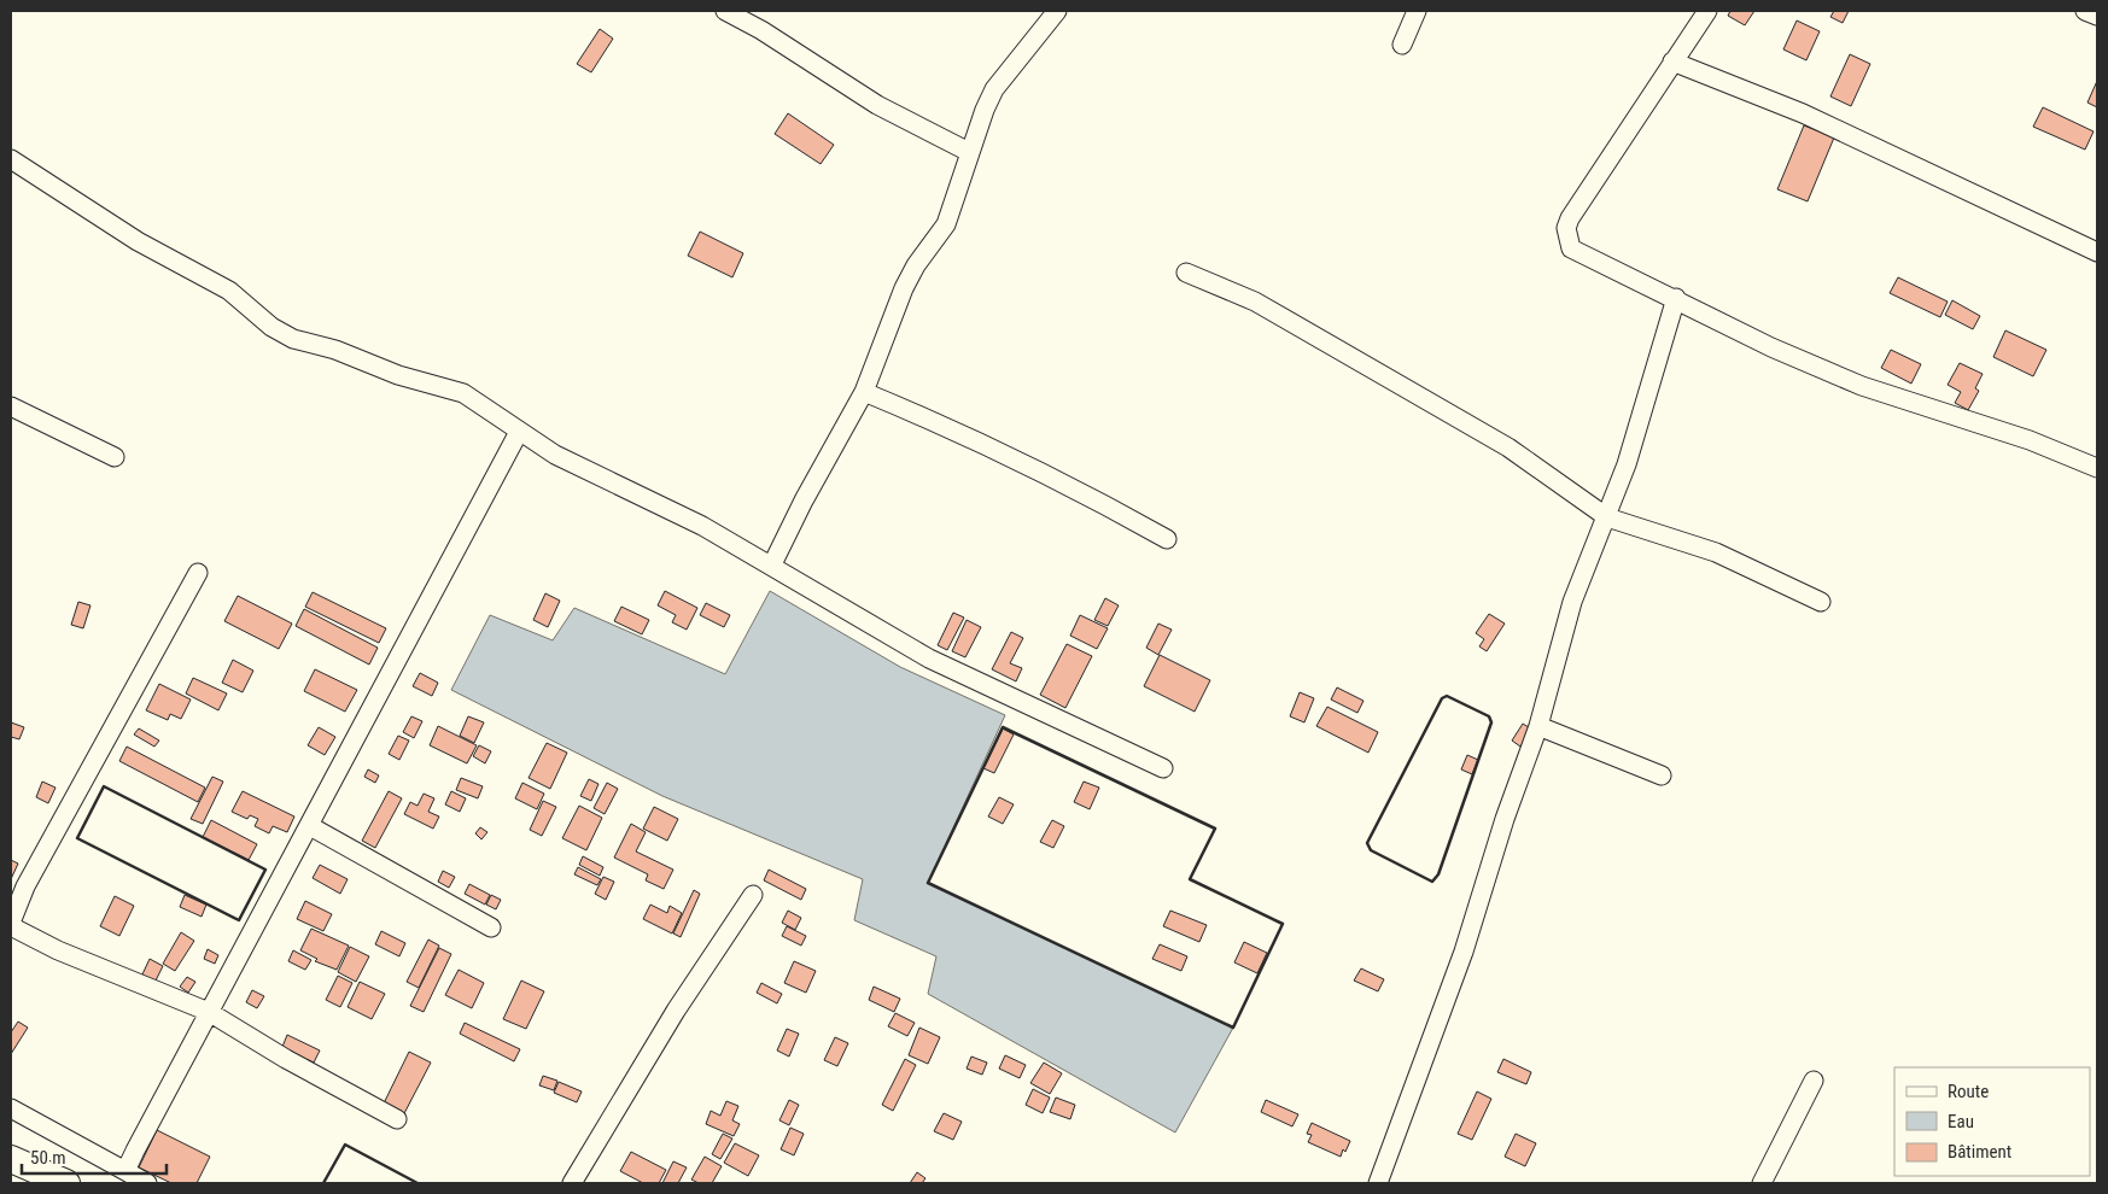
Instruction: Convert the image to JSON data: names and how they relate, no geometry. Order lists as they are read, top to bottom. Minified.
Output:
{"legend":["Route","Eau","Bâtiment"],"scale_bar":"50 m"}
